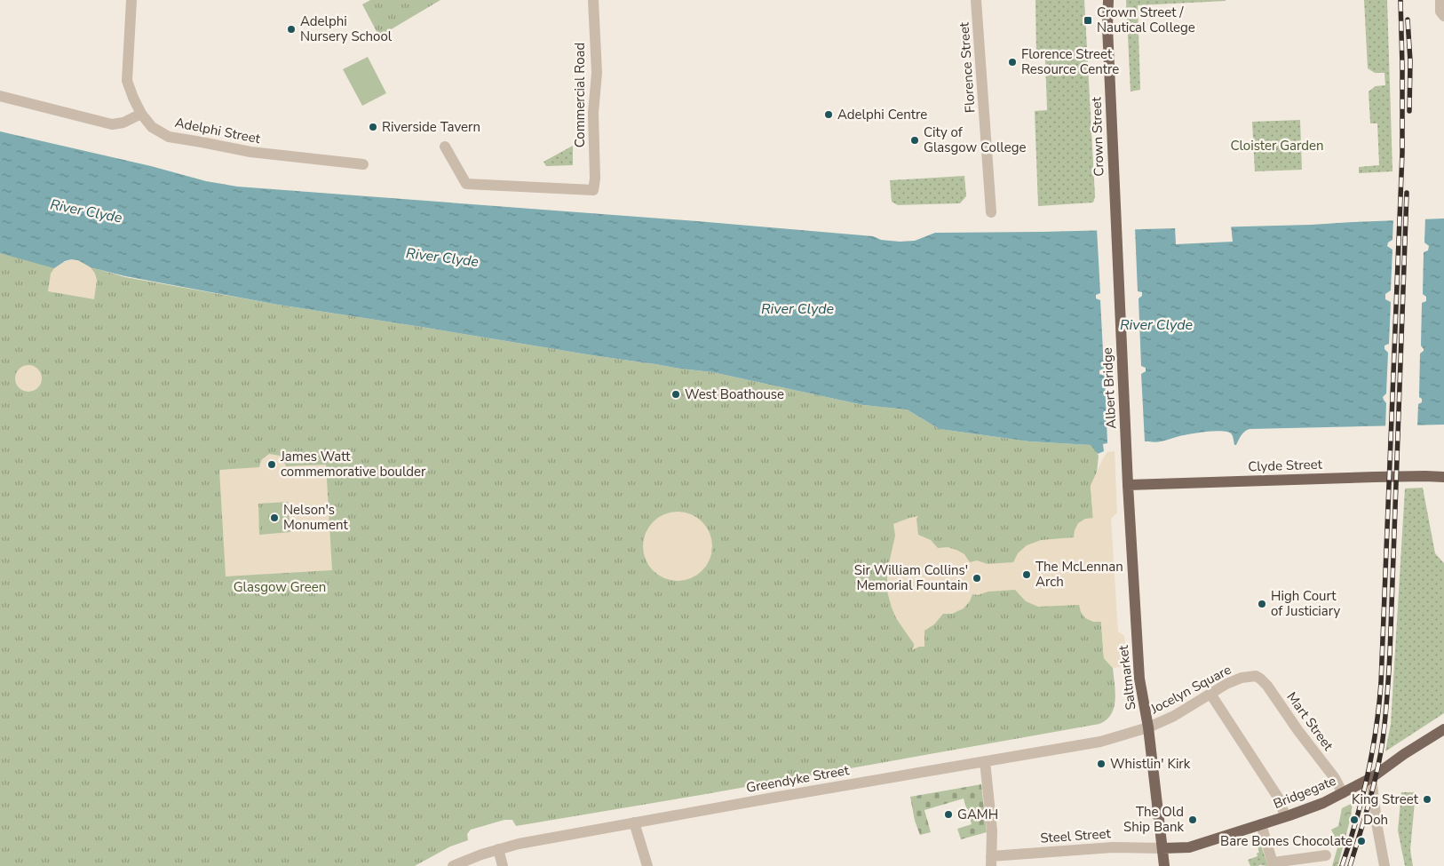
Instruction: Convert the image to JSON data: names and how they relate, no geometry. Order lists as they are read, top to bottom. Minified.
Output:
{"streets":{"main road":["Crown Street","Albert Bridge","Clyde Street","Saltmarket","Bridgegate"],"street":["Florence Street","Commercial Road","Adelphi Street","Jocelyn Square","Mart Street","Greendyke Street","Steel Street"]},"crossings":[["Crown Street","Albert Bridge"],["Albert Bridge","Clyde Street"],["Albert Bridge","Saltmarket"],["Clyde Street","Saltmarket"],["Saltmarket","Jocelyn Square"],["Saltmarket","Greendyke Street"],["Saltmarket","Bridgegate"],["Saltmarket","Steel Street"],["Jocelyn Square","Mart Street"],["Jocelyn Square","Greendyke Street"],["Mart Street","Bridgegate"],["Bridgegate","Steel Street"]],"water":["River Clyde"],"parks":["Cloister Garden","Glasgow Green"],"places":{"transit":["Crown Street / Nautical College"],"other":["Adelphi Nursery School","Florence Street Resource Centre","Adelphi Centre","Riverside Tavern","City of Glasgow College","West Boathouse","James Watt commemorative boulder","Nelson's Monument","The McLennan Arch","Sir William Collins' Memorial Fountain","High Court of Justiciary","Whistlin' Kirk","King Street","GAMH","The Old Ship Bank","Doh","Bare Bones Chocolate"]}}
